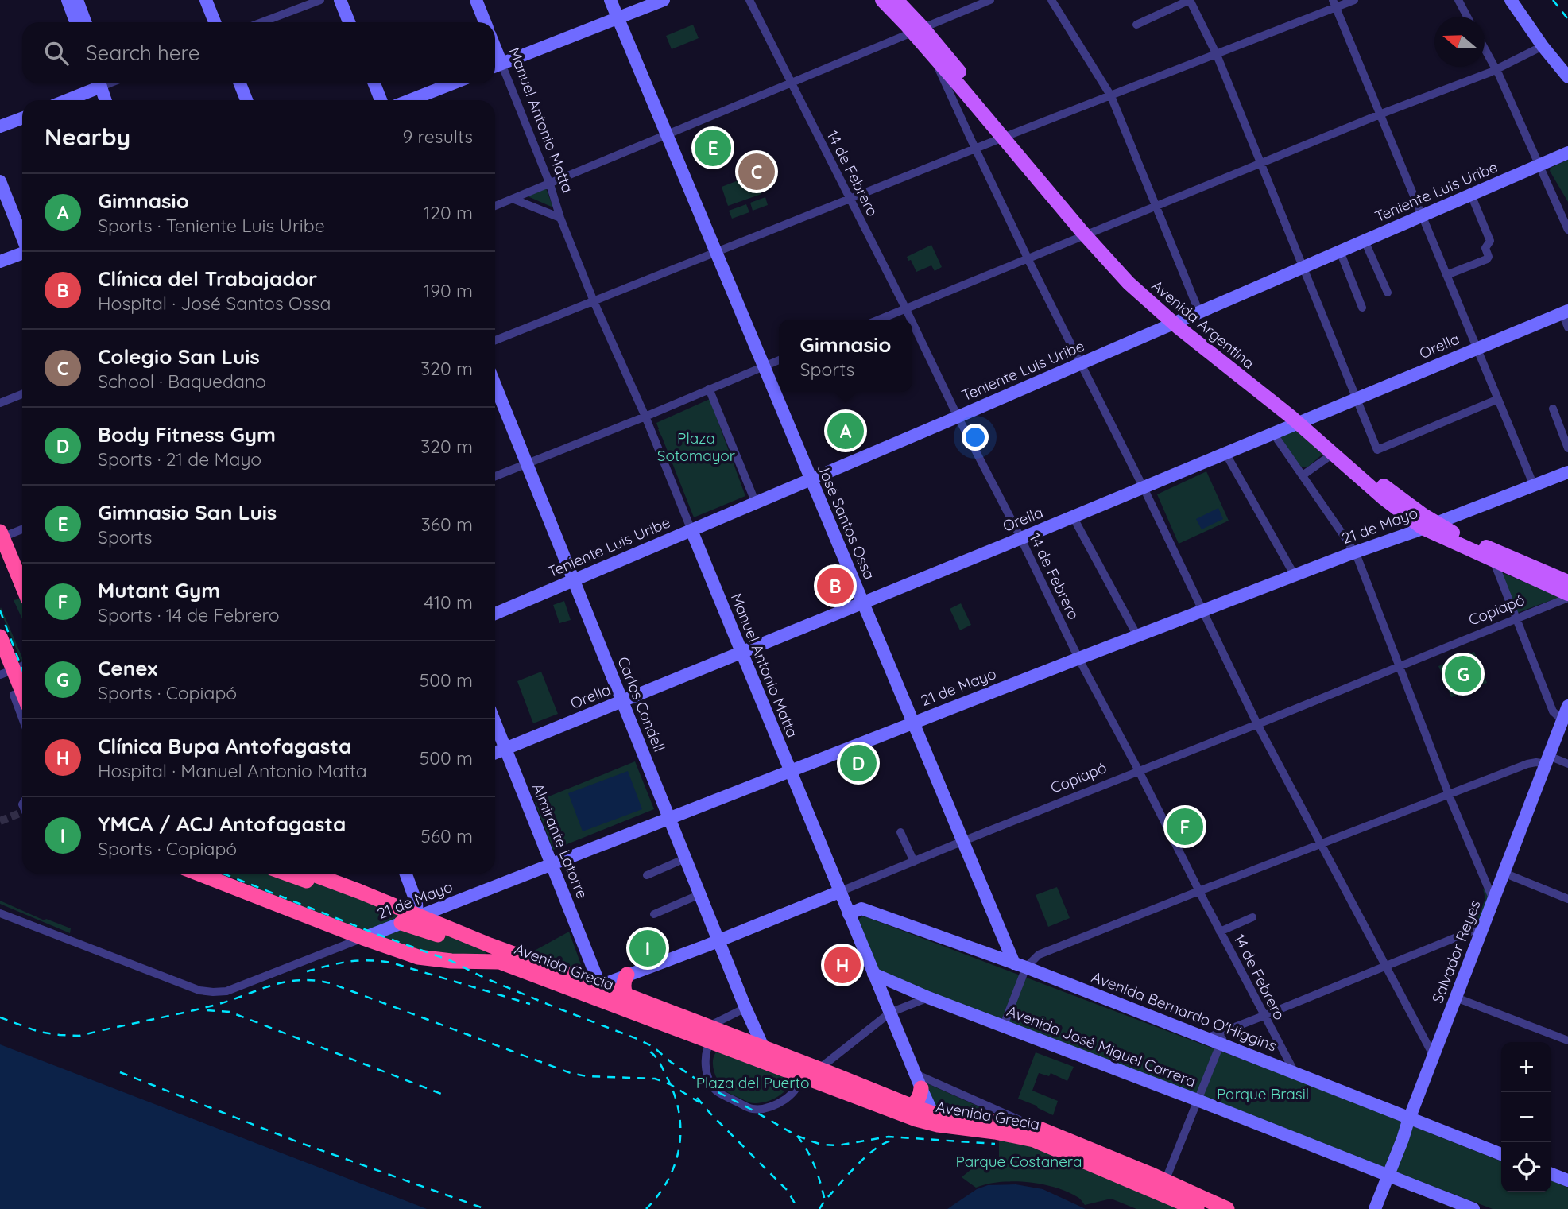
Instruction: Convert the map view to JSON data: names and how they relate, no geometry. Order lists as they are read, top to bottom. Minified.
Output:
{"streets":{"highway":["Avenida Grecia"],"main road":["Avenida Argentina"],"street":["Manuel Antonio Matta","14 de Febrero","Teniente Luis Uribe","Orella","José Santos Ossa","21 de Mayo","Copiapó","Carlos Condell","Almirante Latorre","Salvador Reyes","Avenida Bernardo O'Higgins","Avenida José Miguel Carrera"]},"crossings":[["Manuel Antonio Matta","Teniente Luis Uribe"],["Manuel Antonio Matta","Orella"],["Manuel Antonio Matta","21 de Mayo"],["Manuel Antonio Matta","Copiapó"],["Manuel Antonio Matta","Avenida Grecia"],["Manuel Antonio Matta","Avenida Bernardo O'Higgins"],["Manuel Antonio Matta","Avenida José Miguel Carrera"],["14 de Febrero","Teniente Luis Uribe"],["14 de Febrero","Orella"],["14 de Febrero","21 de Mayo"],["14 de Febrero","Copiapó"],["14 de Febrero","Avenida Bernardo O'Higgins"],["Teniente Luis Uribe","Avenida Argentina"],["Teniente Luis Uribe","José Santos Ossa"],["Teniente Luis Uribe","Carlos Condell"],["Avenida Argentina","Orella"],["Avenida Argentina","21 de Mayo"],["Avenida Argentina","Copiapó"],["Orella","José Santos Ossa"],["Orella","Carlos Condell"],["Orella","Almirante Latorre"],["José Santos Ossa","21 de Mayo"],["José Santos Ossa","Copiapó"],["José Santos Ossa","Avenida Bernardo O'Higgins"],["21 de Mayo","Carlos Condell"],["21 de Mayo","Almirante Latorre"],["21 de Mayo","Avenida Grecia"],["Copiapó","Carlos Condell"],["Copiapó","Almirante Latorre"],["Copiapó","Avenida Grecia"],["Carlos Condell","Avenida Grecia"],["Almirante Latorre","Avenida Grecia"],["Salvador Reyes","Avenida Bernardo O'Higgins"],["Salvador Reyes","Avenida José Miguel Carrera"]],"parks":["Plaza Sotomayor","Plaza del Puerto","Parque Brasil","Parque Costanera"],"north":"left","page":{"search":"Search here","heading":["Nearby","9 results"],"pins":["E","C","A","B","G","D","F","I","H"],"list":[{"mark":"A","name":"Gimnasio","note":"Sports · Teniente Luis Uribe","value":"120 m"},{"mark":"B","name":"Clínica del Trabajador","note":"Hospital · José Santos Ossa","value":"190 m"},{"mark":"C","name":"Colegio San Luis","note":"School · Baquedano","value":"320 m"},{"mark":"D","name":"Body Fitness Gym","note":"Sports · 21 de Mayo","value":"320 m"},{"mark":"E","name":"Gimnasio San Luis","note":"Sports","value":"360 m"},{"mark":"F","name":"Mutant Gym","note":"Sports · 14 de Febrero","value":"410 m"},{"mark":"G","name":"Cenex","note":"Sports · Copiapó","value":"500 m"},{"mark":"H","name":"Clínica Bupa Antofagasta","note":"Hospital · Manuel Antonio Matta","value":"500 m"},{"mark":"I","name":"YMCA / ACJ Antofagasta","note":"Sports · Copiapó","value":"560 m"}],"popup":["Gimnasio","Sports"],"map_buttons":["+","−"]}}
